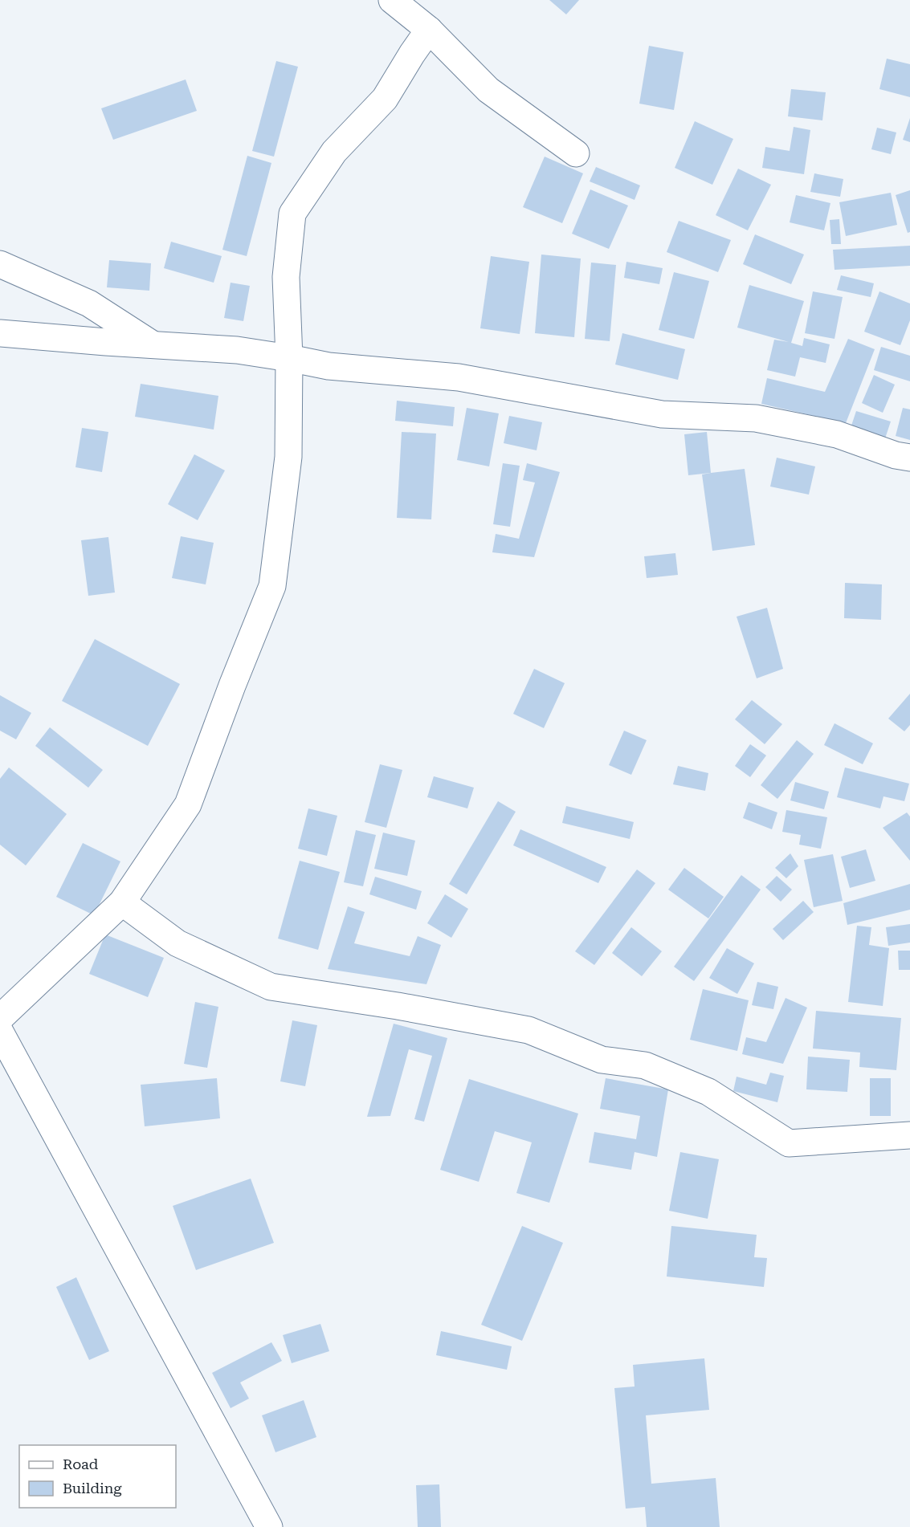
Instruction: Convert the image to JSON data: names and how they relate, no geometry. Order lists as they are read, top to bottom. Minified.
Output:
{"legend":["Road","Building"]}
